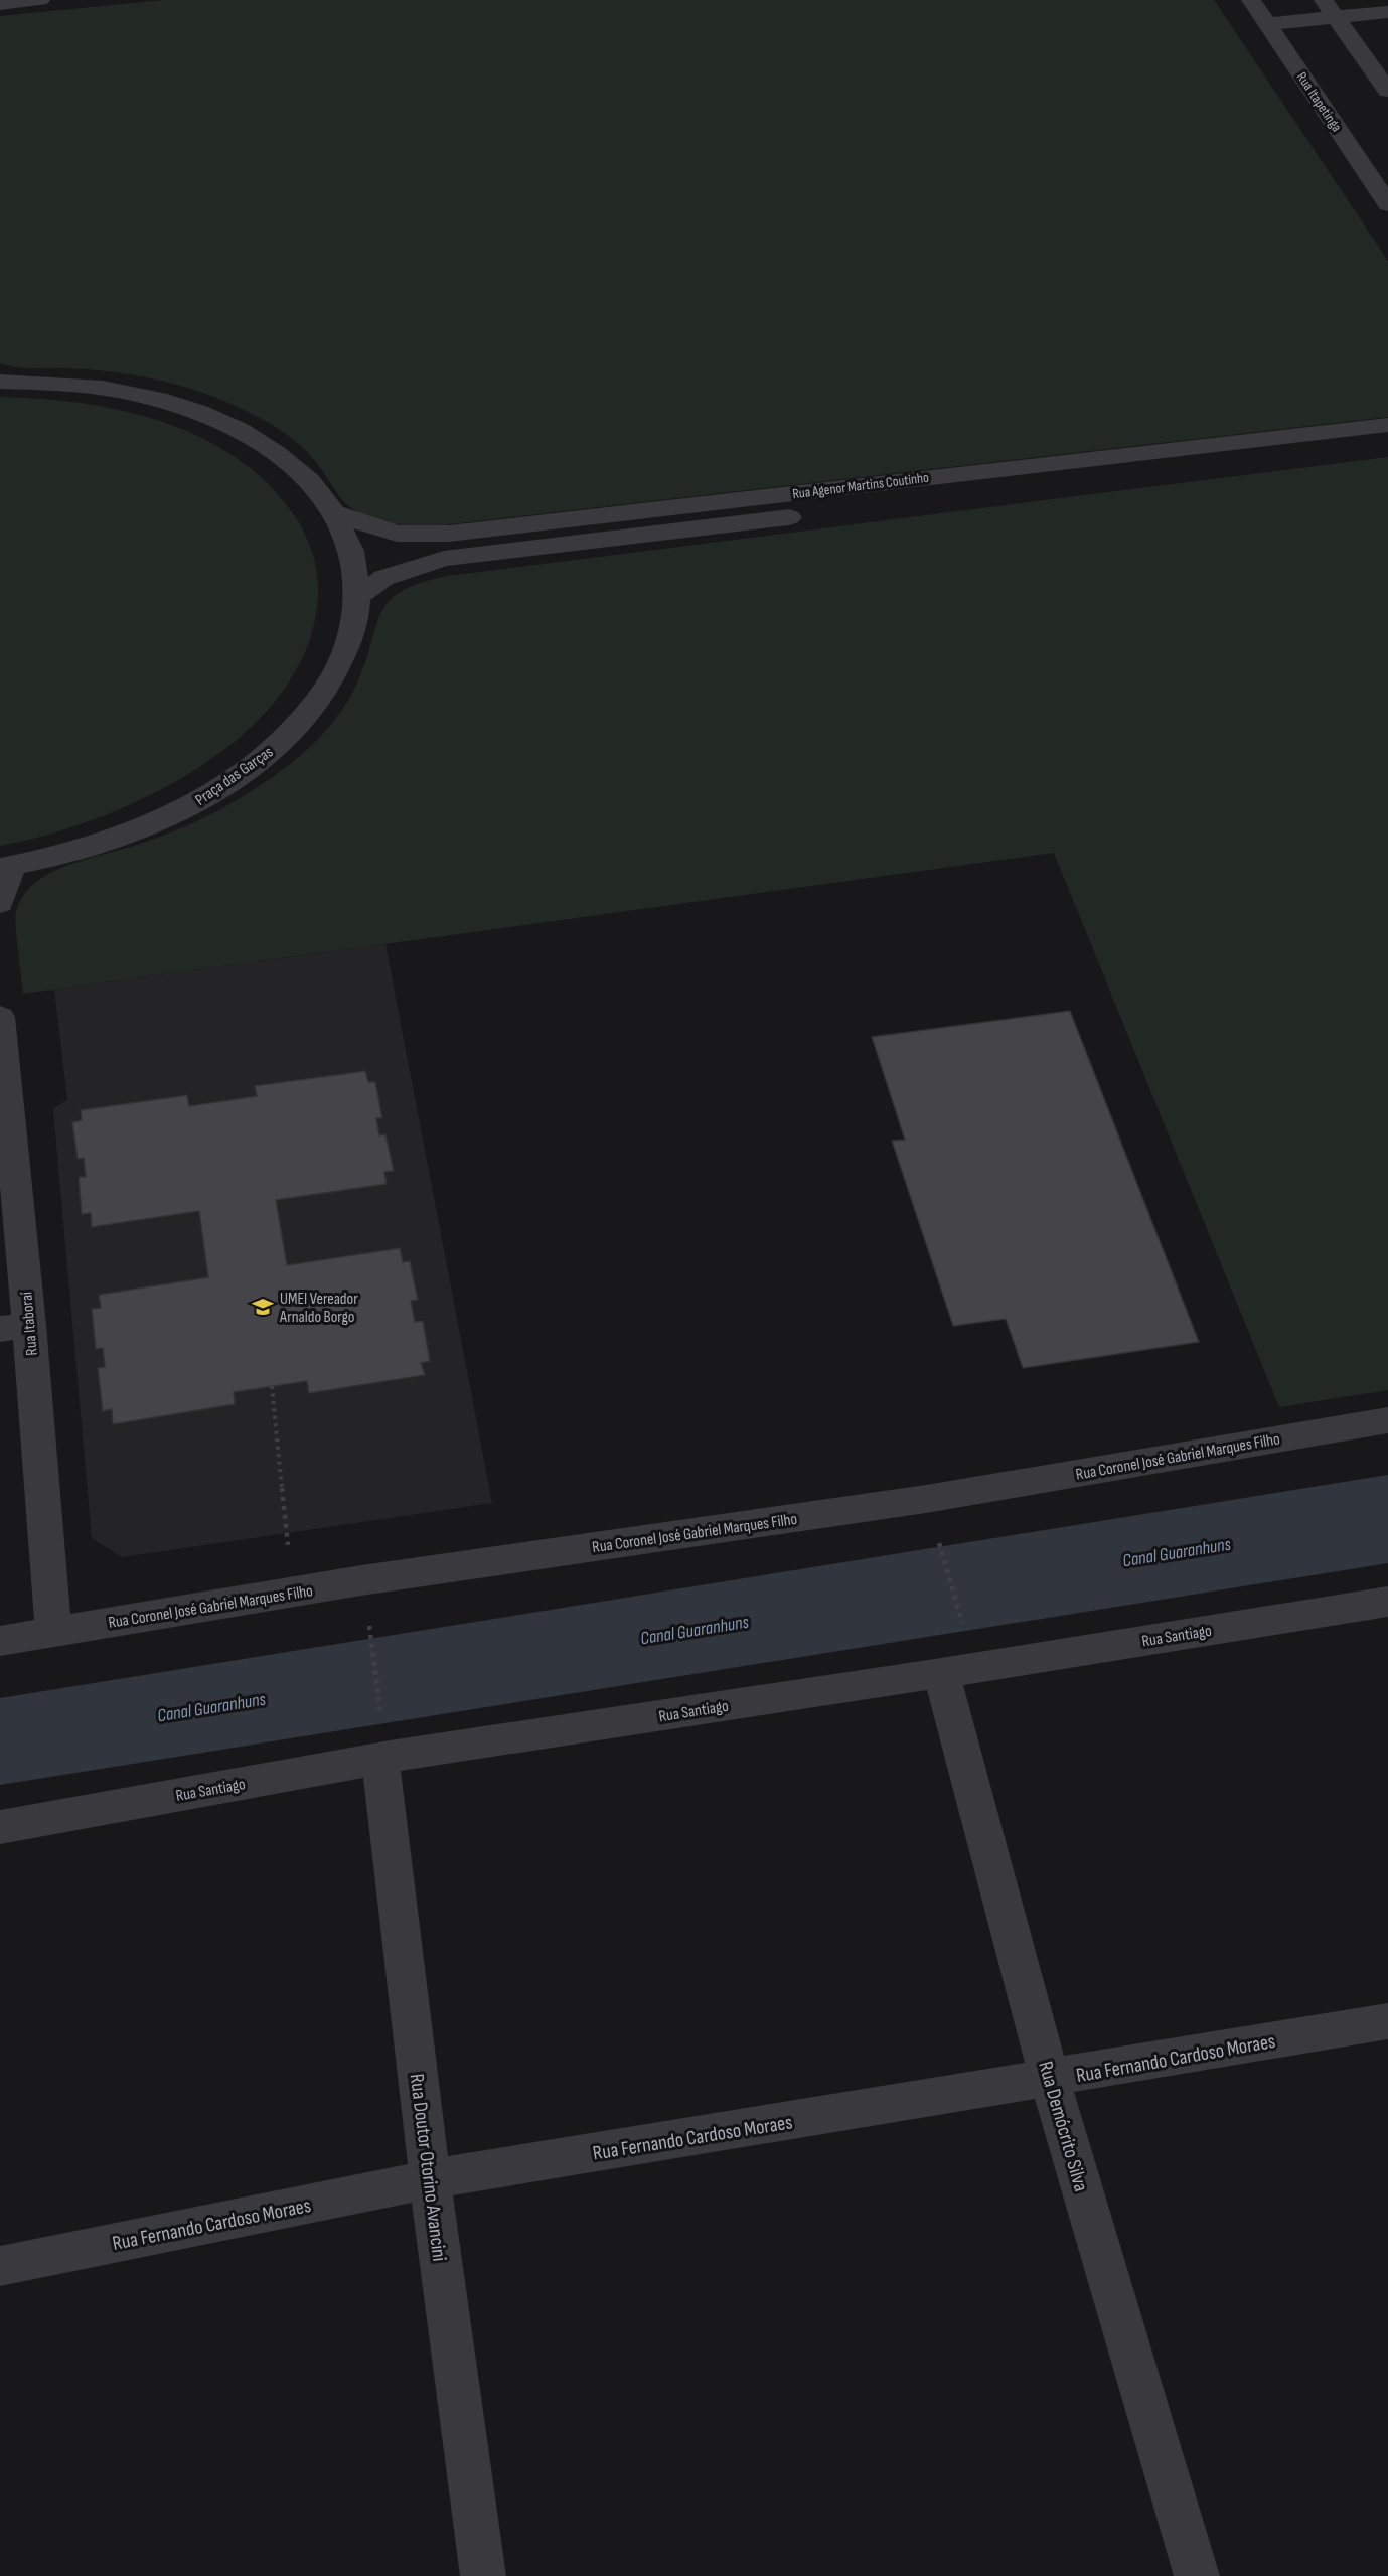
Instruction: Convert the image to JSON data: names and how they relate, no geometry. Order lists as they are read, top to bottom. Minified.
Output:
{"streets":{"street":["Rua Itapetinga","Rua Agenor Martins Coutinho","Praça das Garças","Rua Itaboraí","Rua Coronel José Gabriel Marques Filho","Rua Santiago","Rua Fernando Cardoso Moraes","Rua Demócrito Silva","Rua Doutor Otorino Avancini"]},"crossings":[["Rua Agenor Martins Coutinho","Praça das Garças"],["Rua Itaboraí","Rua Coronel José Gabriel Marques Filho"],["Rua Santiago","Rua Demócrito Silva"],["Rua Santiago","Rua Doutor Otorino Avancini"],["Rua Fernando Cardoso Moraes","Rua Demócrito Silva"],["Rua Fernando Cardoso Moraes","Rua Doutor Otorino Avancini"]],"water":["Canal Guaranhuns"],"places":{"school or university":["UMEI Vereador Arnaldo Borgo"]}}
